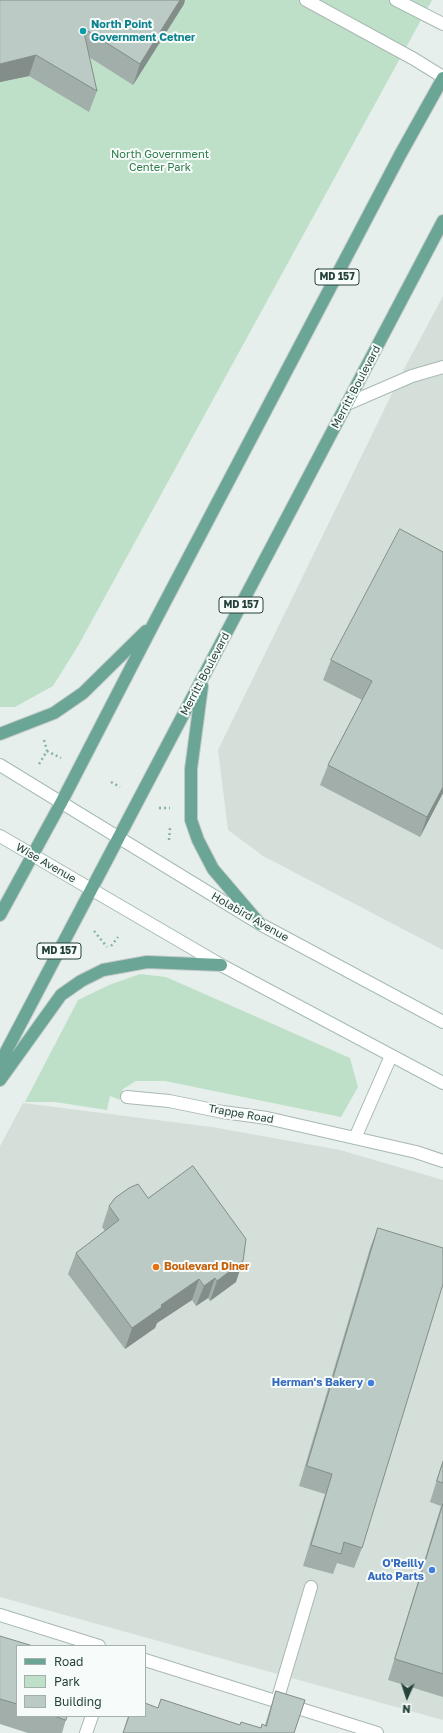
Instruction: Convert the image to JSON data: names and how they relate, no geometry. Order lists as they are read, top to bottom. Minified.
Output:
{"streets":{"main road":["MD 157","Merritt Boulevard","Wise Avenue","Holabird Avenue","Trappe Road"]},"crossings":[["MD 157","Wise Avenue"],["MD 157","Holabird Avenue"],["Merritt Boulevard","Wise Avenue"],["Merritt Boulevard","Holabird Avenue"]],"parks":["North Government Center Park"],"places":["North Point Government Cetner","Boulevard Diner","Herman's Bakery","O'Reilly Auto Parts"],"legend":["Road","Park","Building"],"north":"bottom"}
